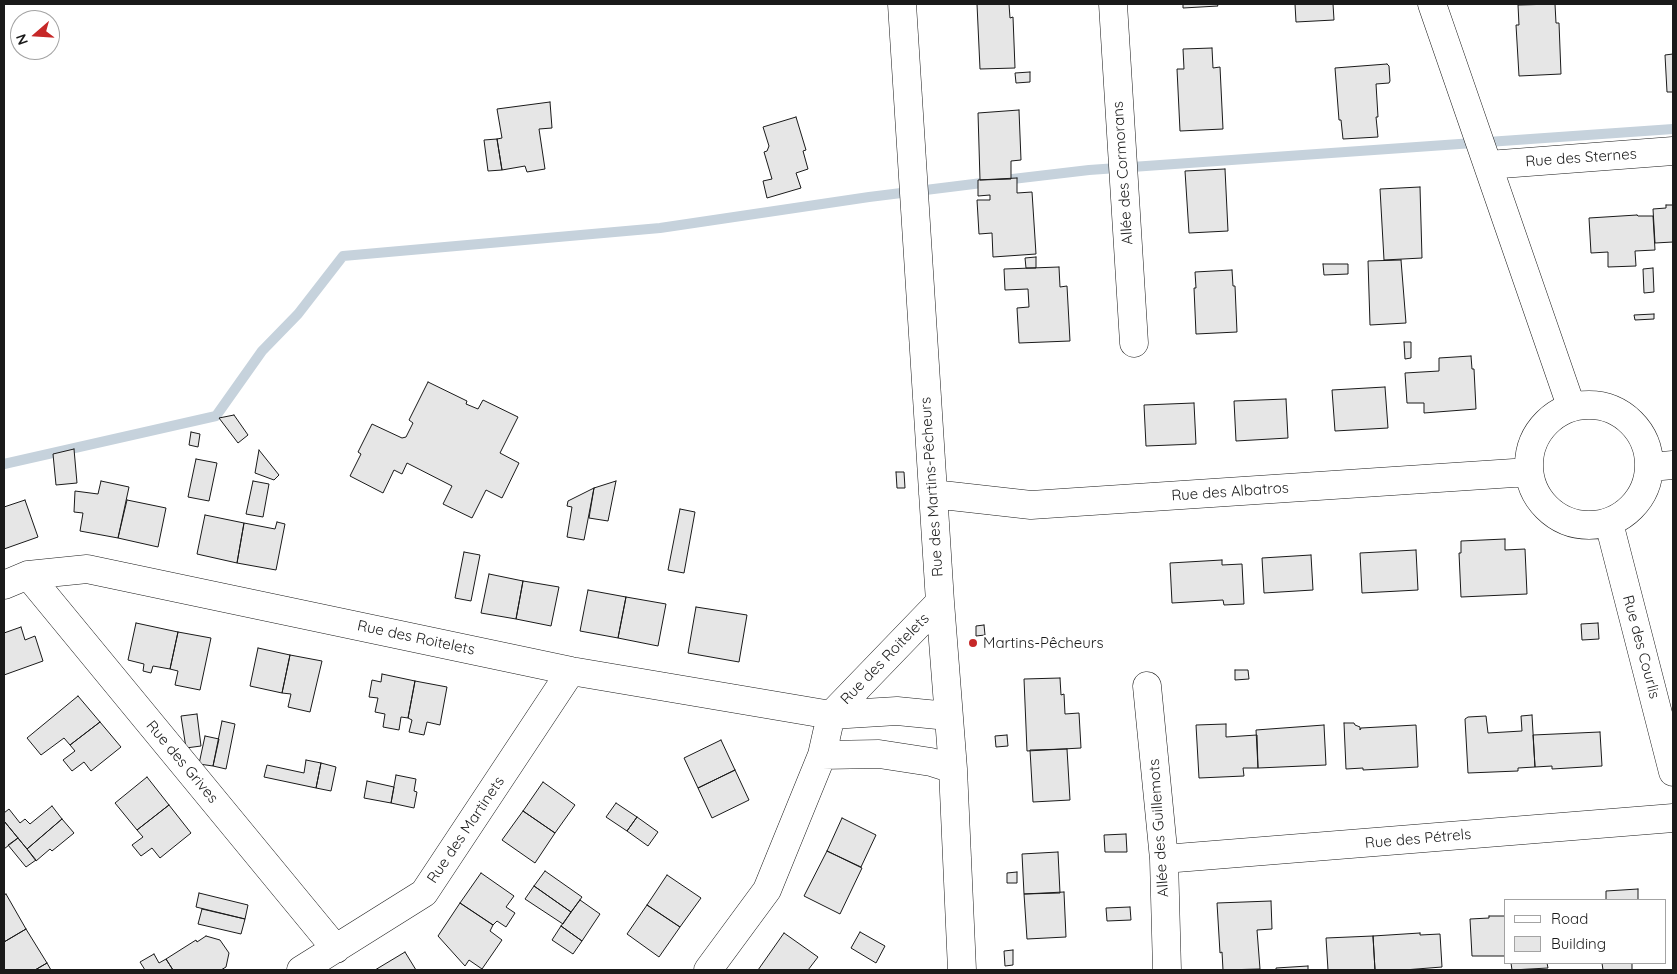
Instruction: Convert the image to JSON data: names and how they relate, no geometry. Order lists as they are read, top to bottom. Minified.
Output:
{"streets":{"street":["Rue des Sternes","Allée des Cormorans","Rue des Martins-Pêcheurs","Rue des Albatros","Rue des Roitelets","Rue des Courlis","Rue des Grives","Allée des Guillemots","Rue des Martinets","Rue des Pétrels"]},"crossings":[["Rue des Martins-Pêcheurs","Rue des Albatros"],["Rue des Martins-Pêcheurs","Rue des Roitelets"],["Rue des Albatros","Rue des Courlis"],["Rue des Roitelets","Rue des Grives"],["Rue des Roitelets","Rue des Martinets"],["Rue des Grives","Rue des Martinets"],["Allée des Guillemots","Rue des Pétrels"]],"places":["Martins-Pêcheurs"],"legend":["Road","Building"],"north":"left"}
